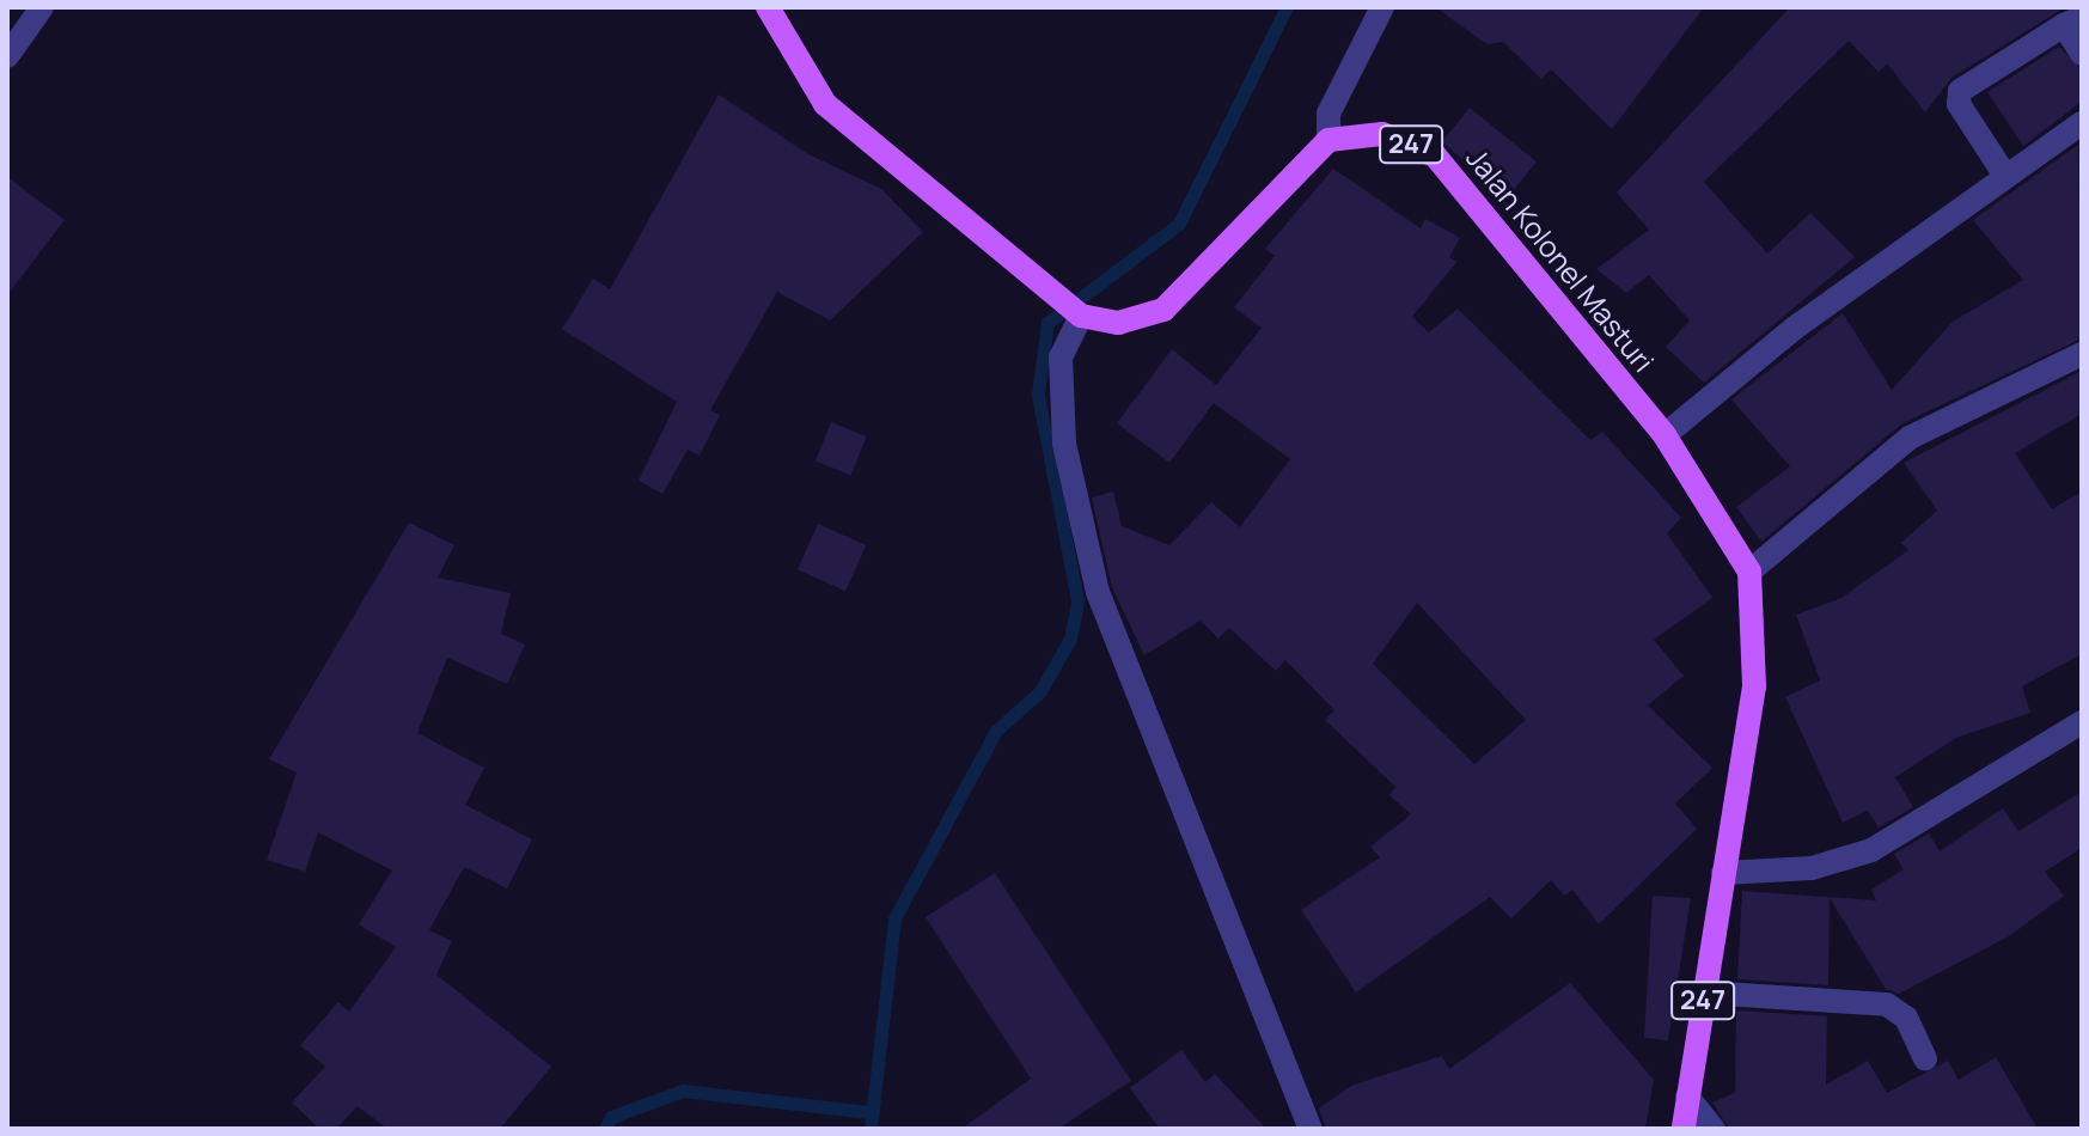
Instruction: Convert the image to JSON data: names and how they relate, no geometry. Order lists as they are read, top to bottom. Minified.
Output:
{"streets":{"main road":["247","Jalan Kolonel Masturi"]}}
